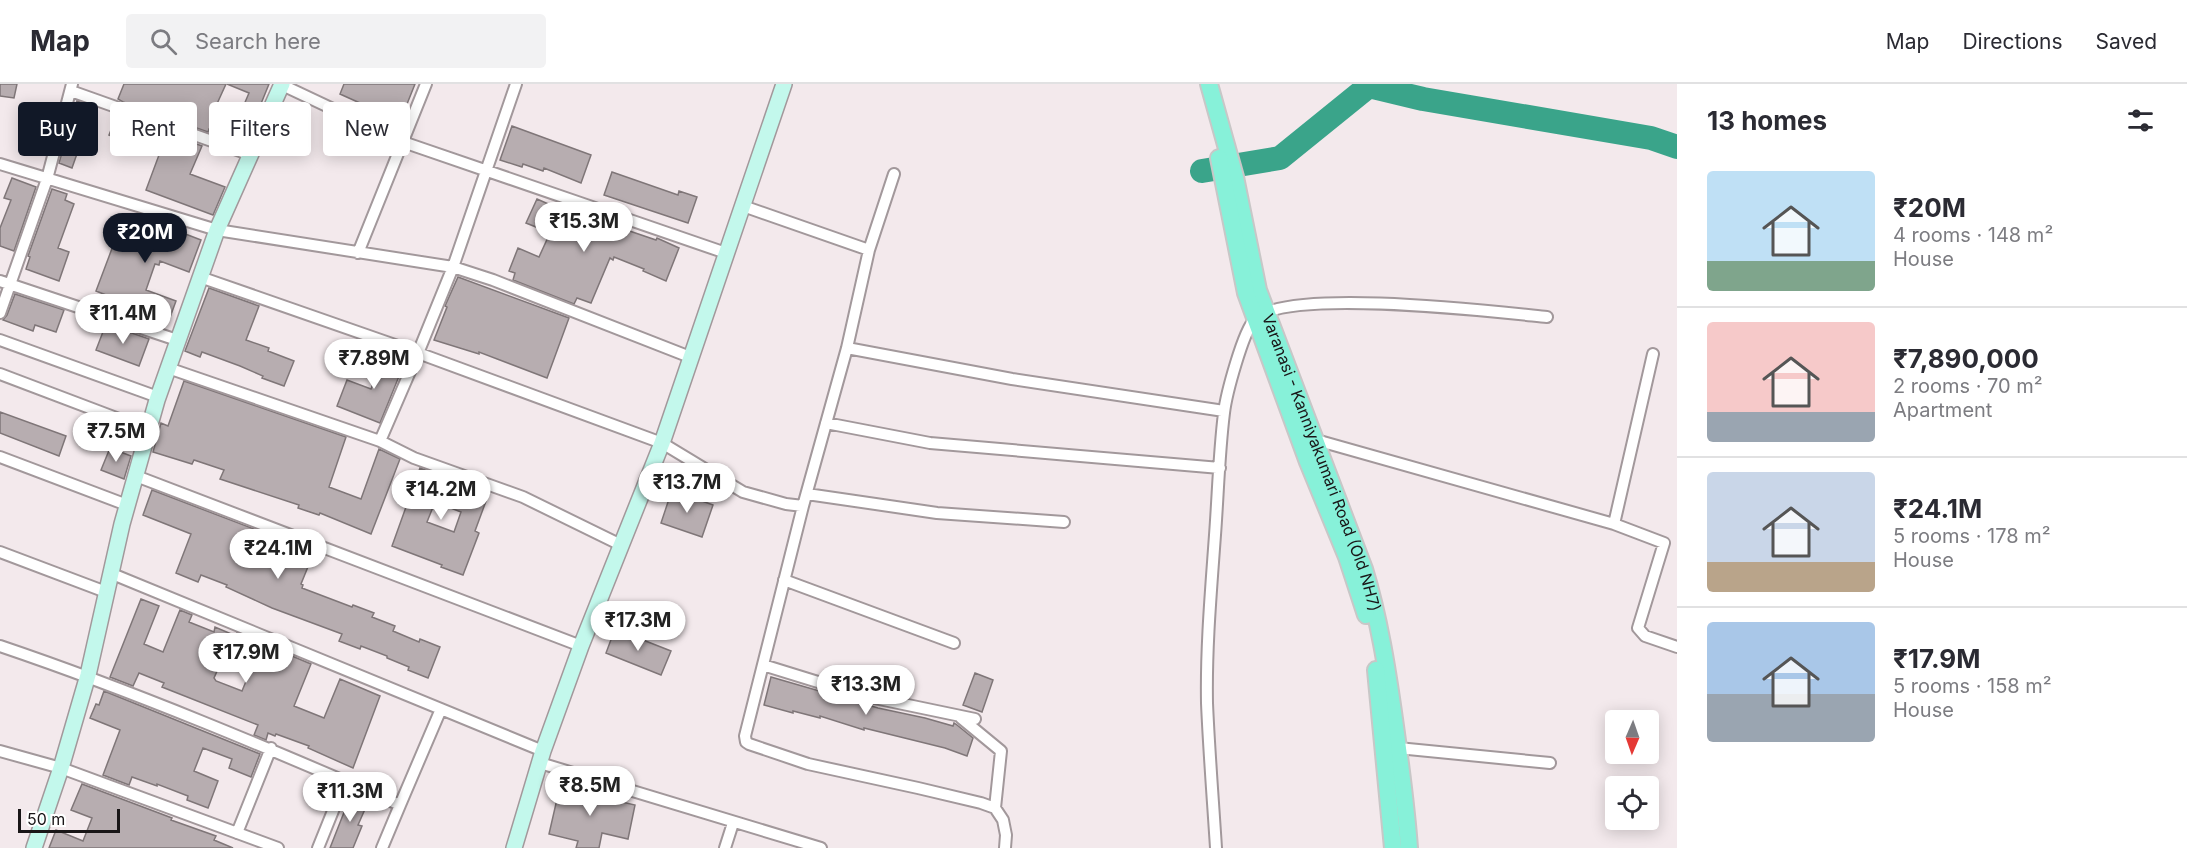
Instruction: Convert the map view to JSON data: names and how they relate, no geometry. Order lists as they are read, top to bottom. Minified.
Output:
{"streets":{"main road":["Varanasi - Kanniyakumari Road (Old NH7)"]},"scale_bar":"50 m","north":"bottom","page":{"header":"Map","search":"Search here","nav":["Map","Directions","Saved"],"heading":"13 homes","chip":["Buy","Rent","Filters","New"],"list":[{"name":"₹20M","note":"4 rooms · 148 m² · House"},{"name":"₹7,890,000","note":"2 rooms · 70 m² · Apartment"},{"name":"₹24.1M","note":"5 rooms · 178 m² · House"},{"name":"₹17.9M","note":"5 rooms · 158 m² · House"}],"price":["₹15.3M","₹20M","₹11.4M","₹7.89M","₹7.5M","₹13.7M","₹14.2M","₹24.1M","₹17.3M","₹17.9M","₹13.3M","₹8.5M","₹11.3M"],"scale":"50 m"}}
